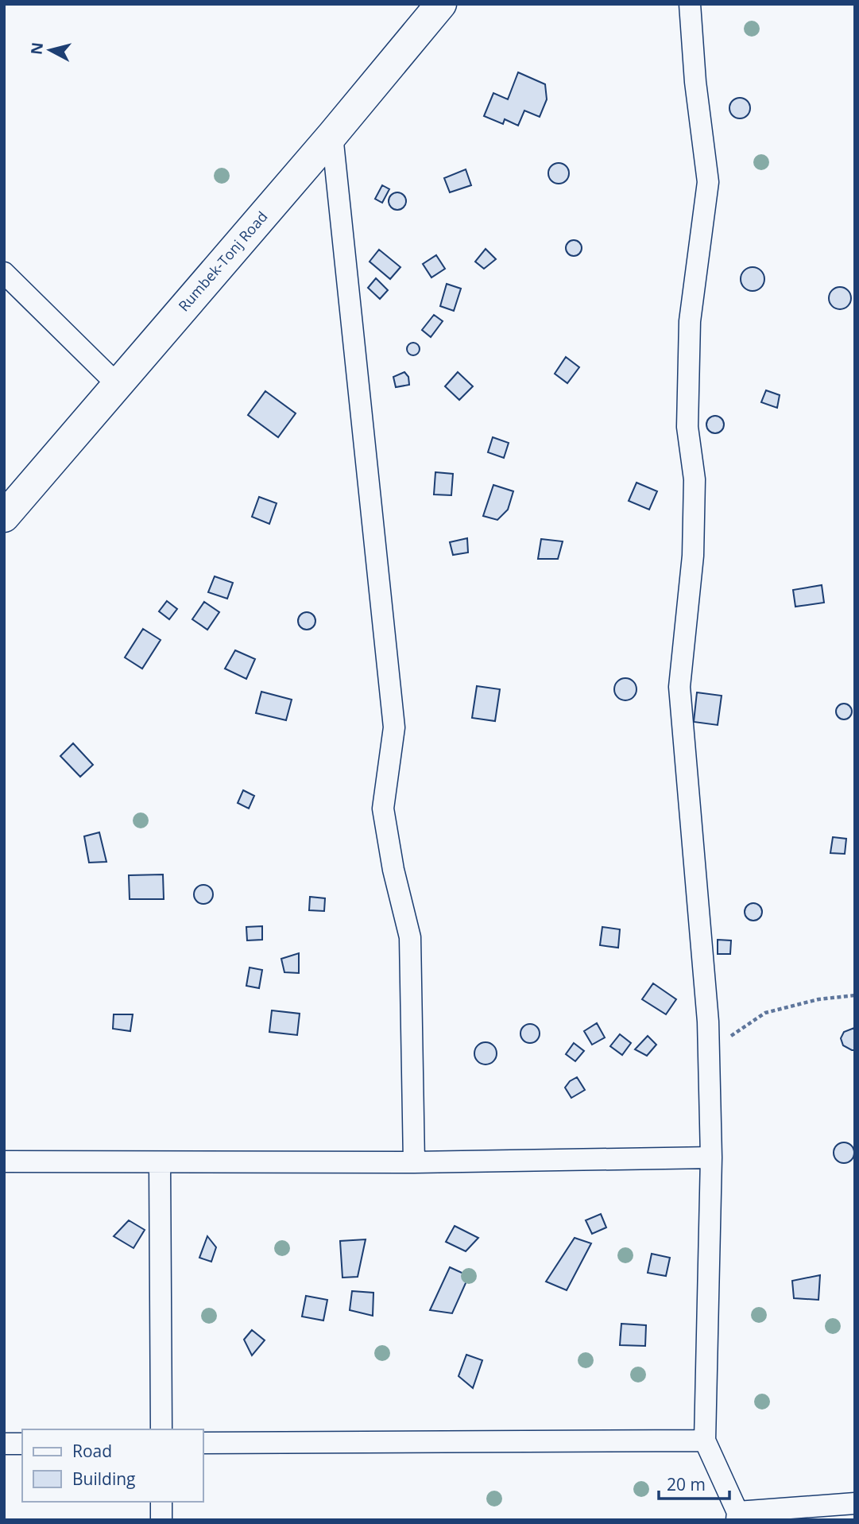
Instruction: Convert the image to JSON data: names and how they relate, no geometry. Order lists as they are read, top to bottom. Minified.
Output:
{"streets":{"main road":["Rumbek-Tonj Road"]},"legend":["Road","Building"],"scale_bar":"20 m","north":"left"}
